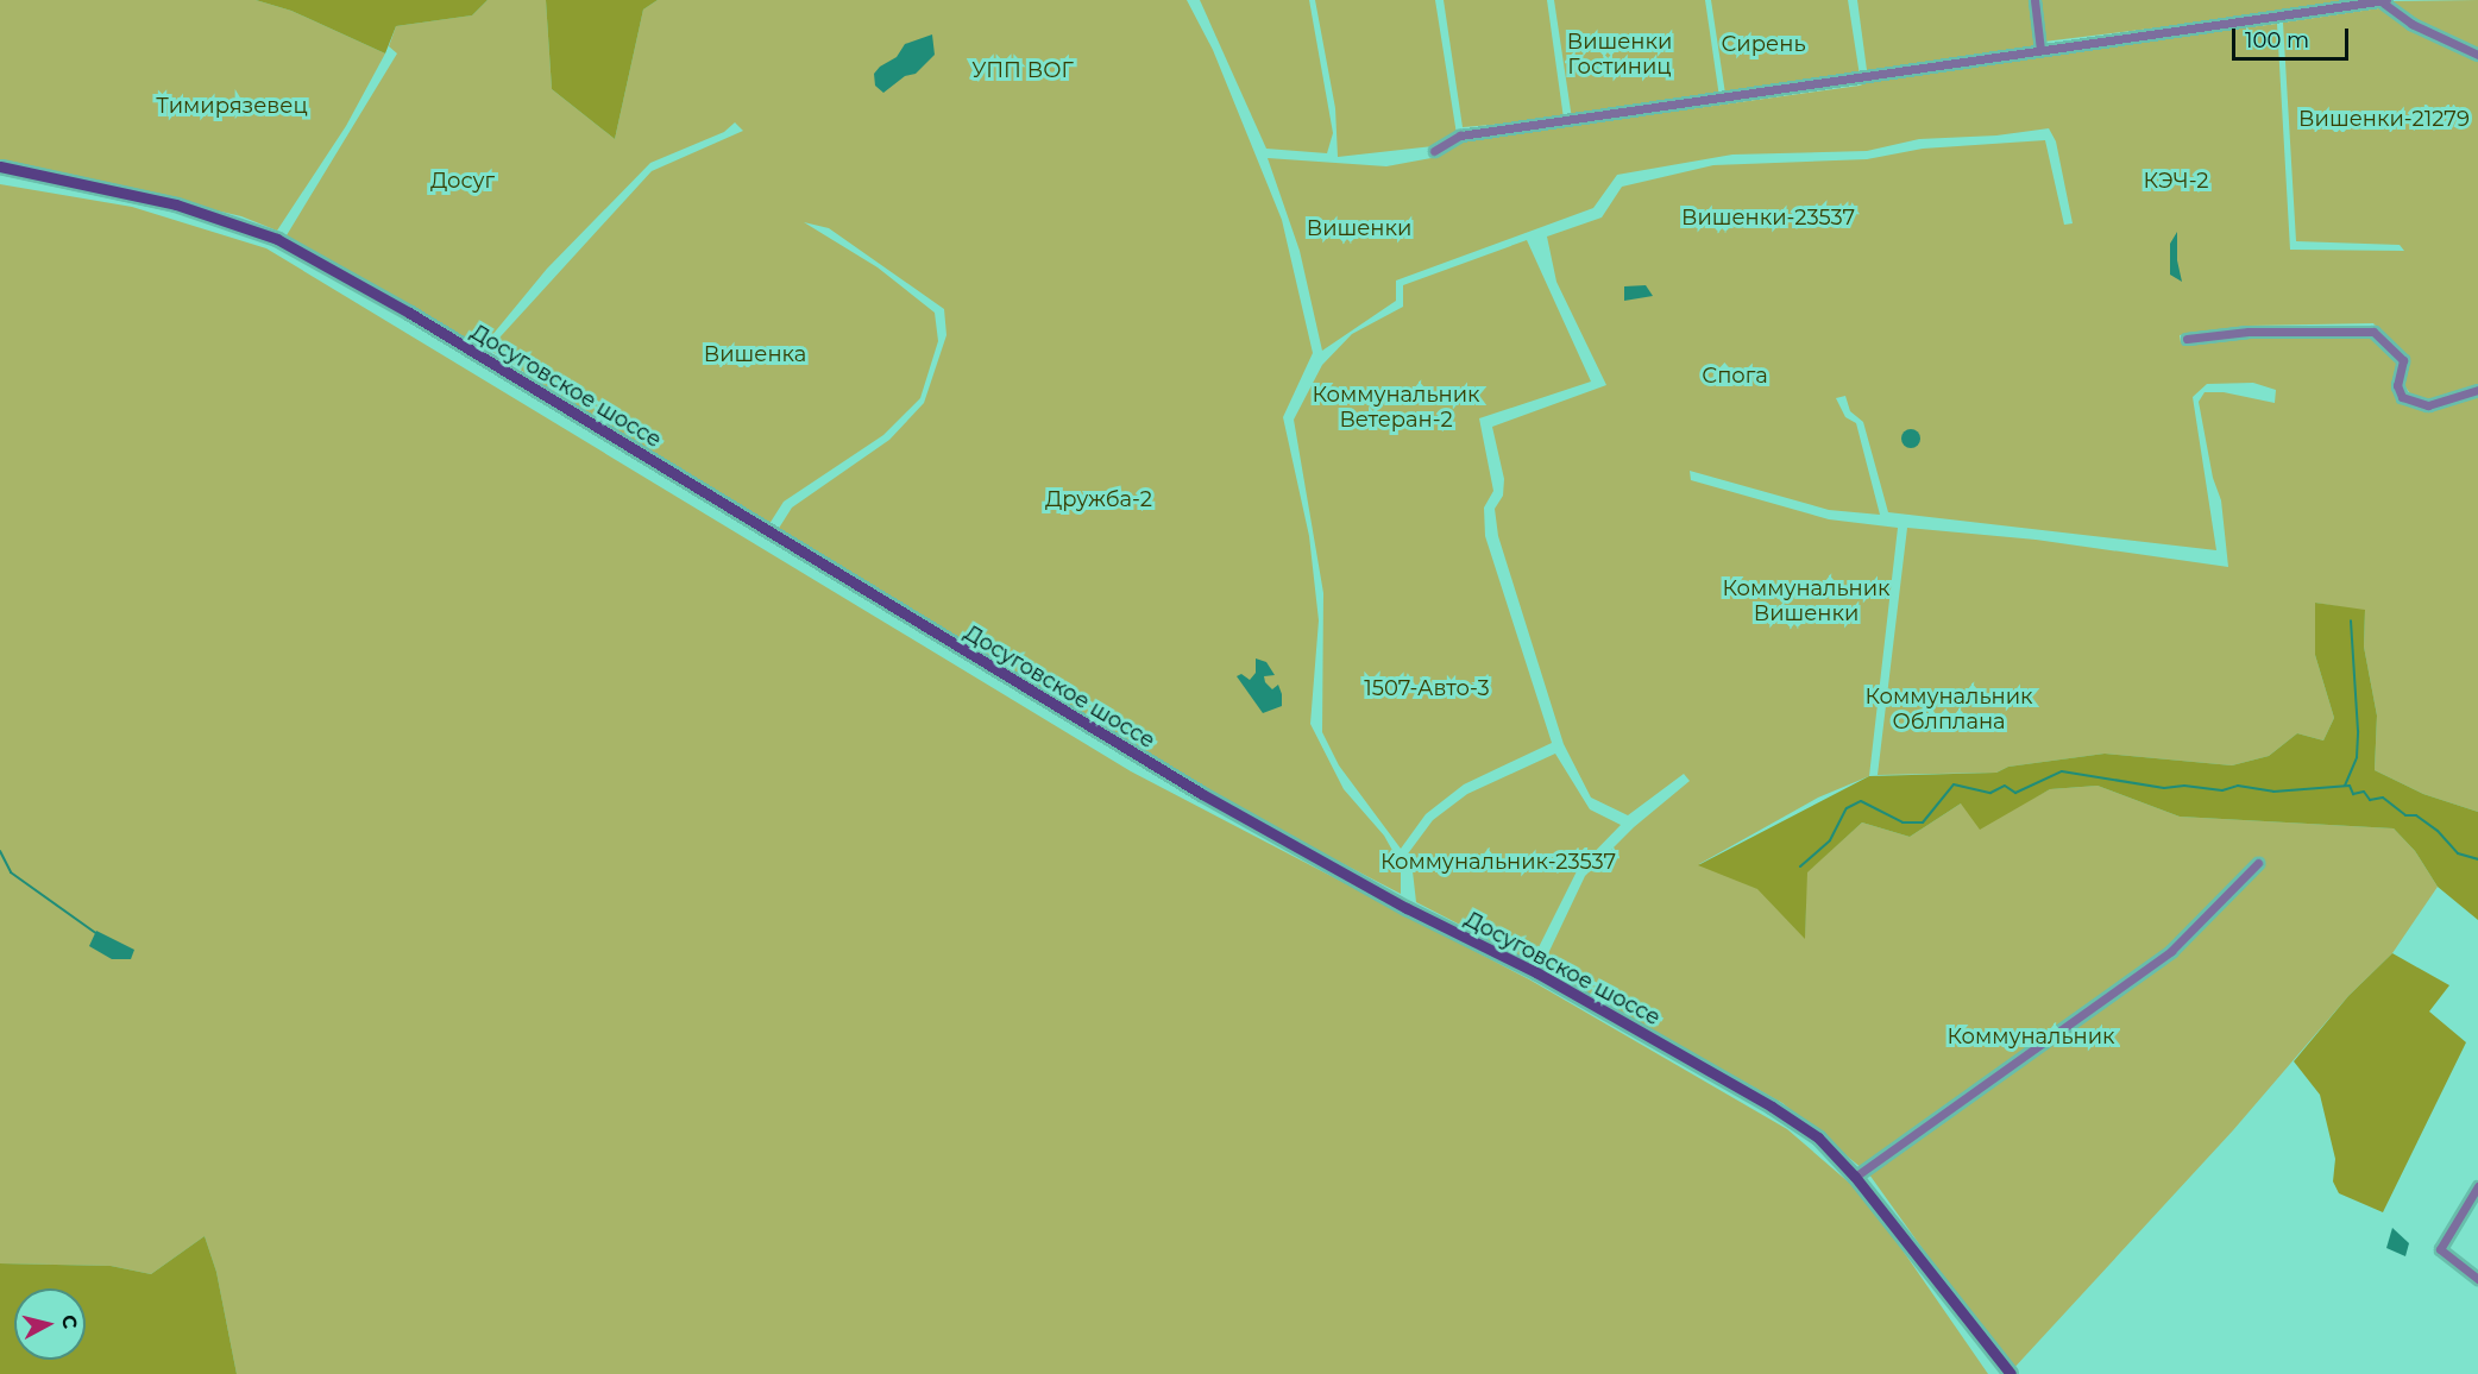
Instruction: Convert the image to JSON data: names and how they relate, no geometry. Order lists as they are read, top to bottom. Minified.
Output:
{"streets":{"main road":["Досуговское шоссе"]},"parks":["Вишенки Гостиниц","Сирень","УПП ВОГ","Тимирязевец","Вишенки-21279","Досуг","КЭЧ-2","Вишенки-23537","Вишенки","Вишенка","Спога","Коммунальник Ветеран-2","Дружба-2","Коммунальник Вишенки","1507-Авто-3","Коммунальник Облплана","Коммунальник-23537","Коммунальник"],"scale_bar":"100 m","north":"right"}
